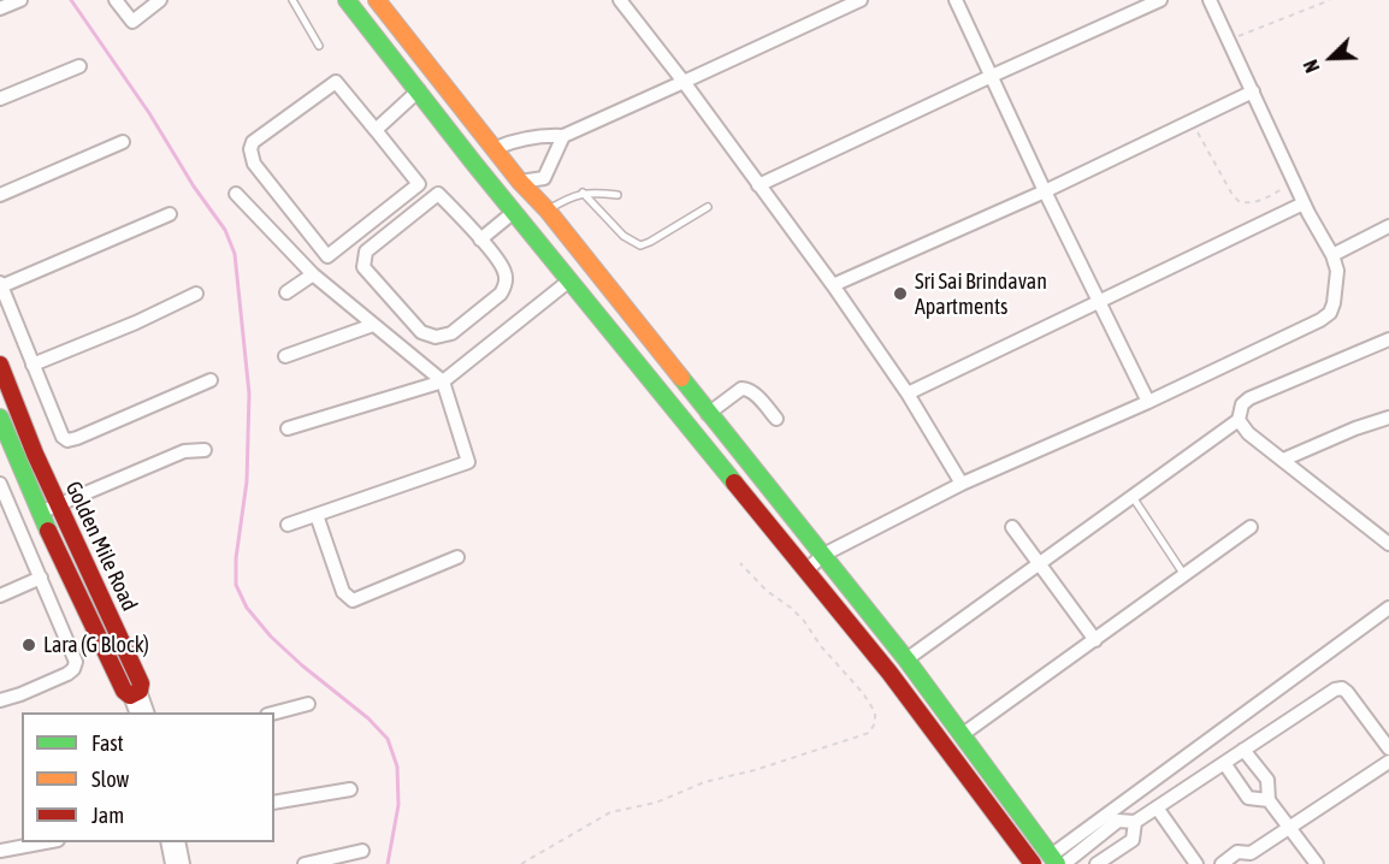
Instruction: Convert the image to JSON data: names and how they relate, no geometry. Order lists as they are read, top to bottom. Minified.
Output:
{"streets":{"main road":["Golden Mile Road"]},"places":["Sri Sai Brindavan Apartments","Lara (G Block)"],"legend":["Fast","Slow","Jam"],"north":"bottom left"}
